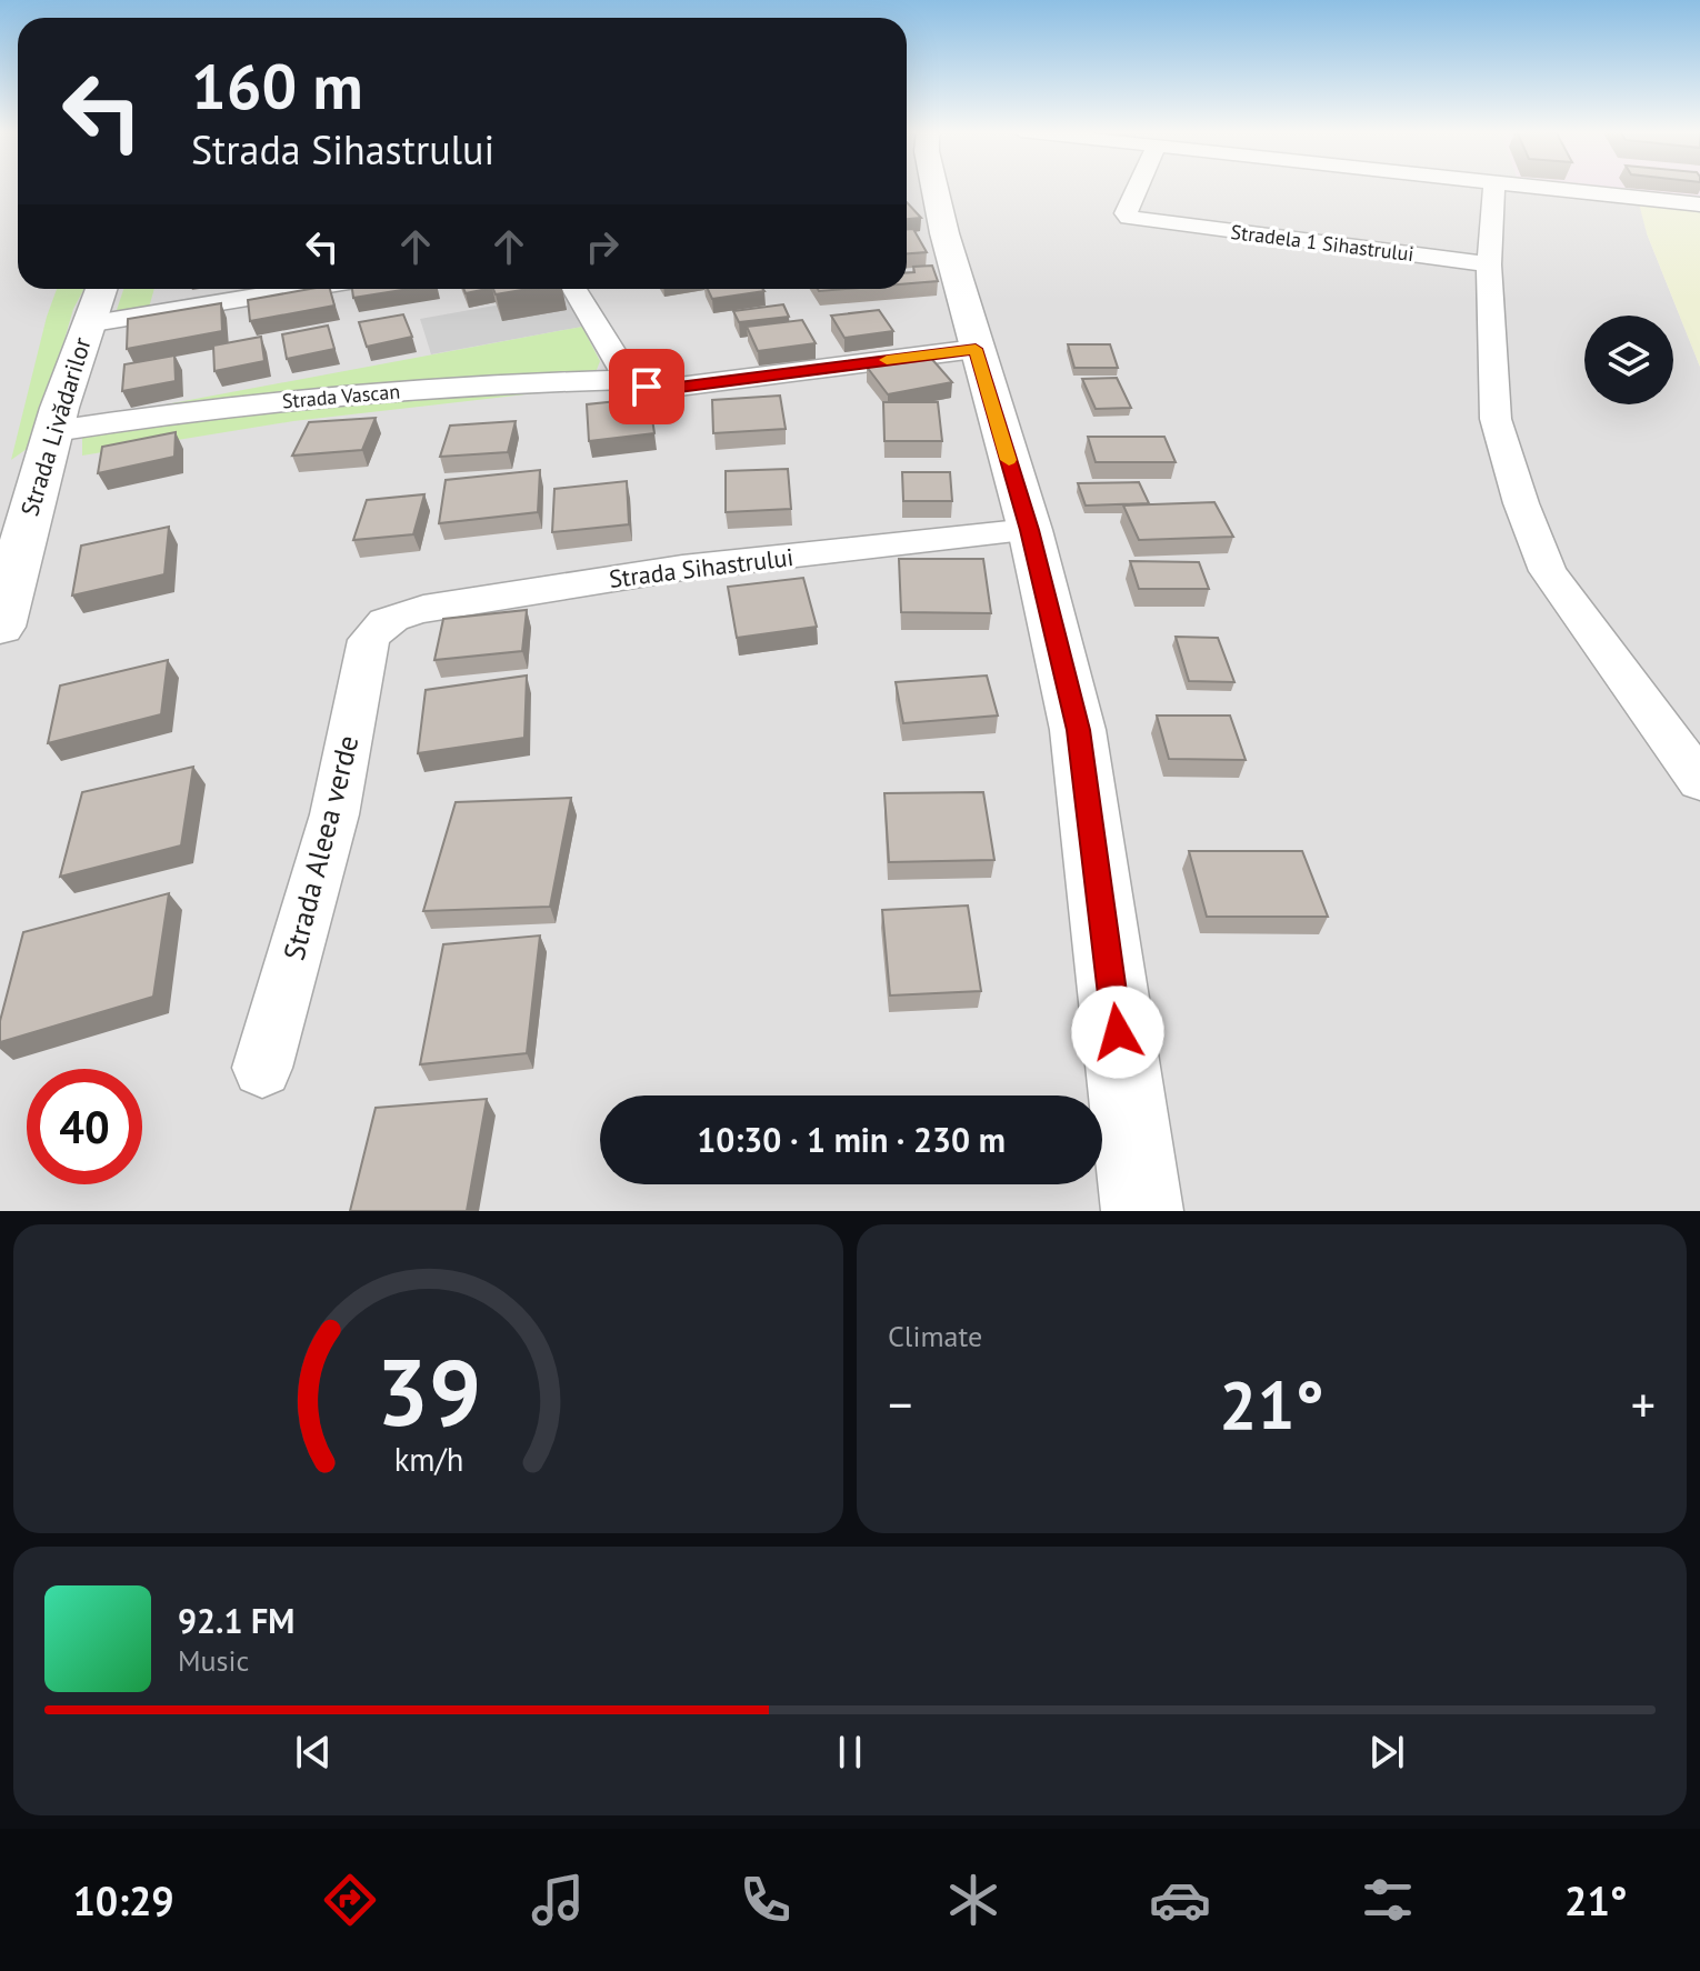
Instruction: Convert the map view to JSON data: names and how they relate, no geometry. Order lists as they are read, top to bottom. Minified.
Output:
{"streets":{"street":["Stradela 1 Sihastrului","Strada Vascan","Strada Livădarilor","Strada Sihastrului","Strada Aleea verde"]},"crossings":[["Strada Vascan","Strada Livădarilor"],["Strada Sihastrului","Strada Aleea verde"]],"page":{"turn":["160 m","Strada Sihastrului"],"limit":"40","trip":"10:30 · 1 min · 230 m","tile":"Climate","heat":["−","21°","+"],"song":["92.1 FM","Music"],"tabs":["10:29","21°"],"gauge":["39","km/h"]}}
